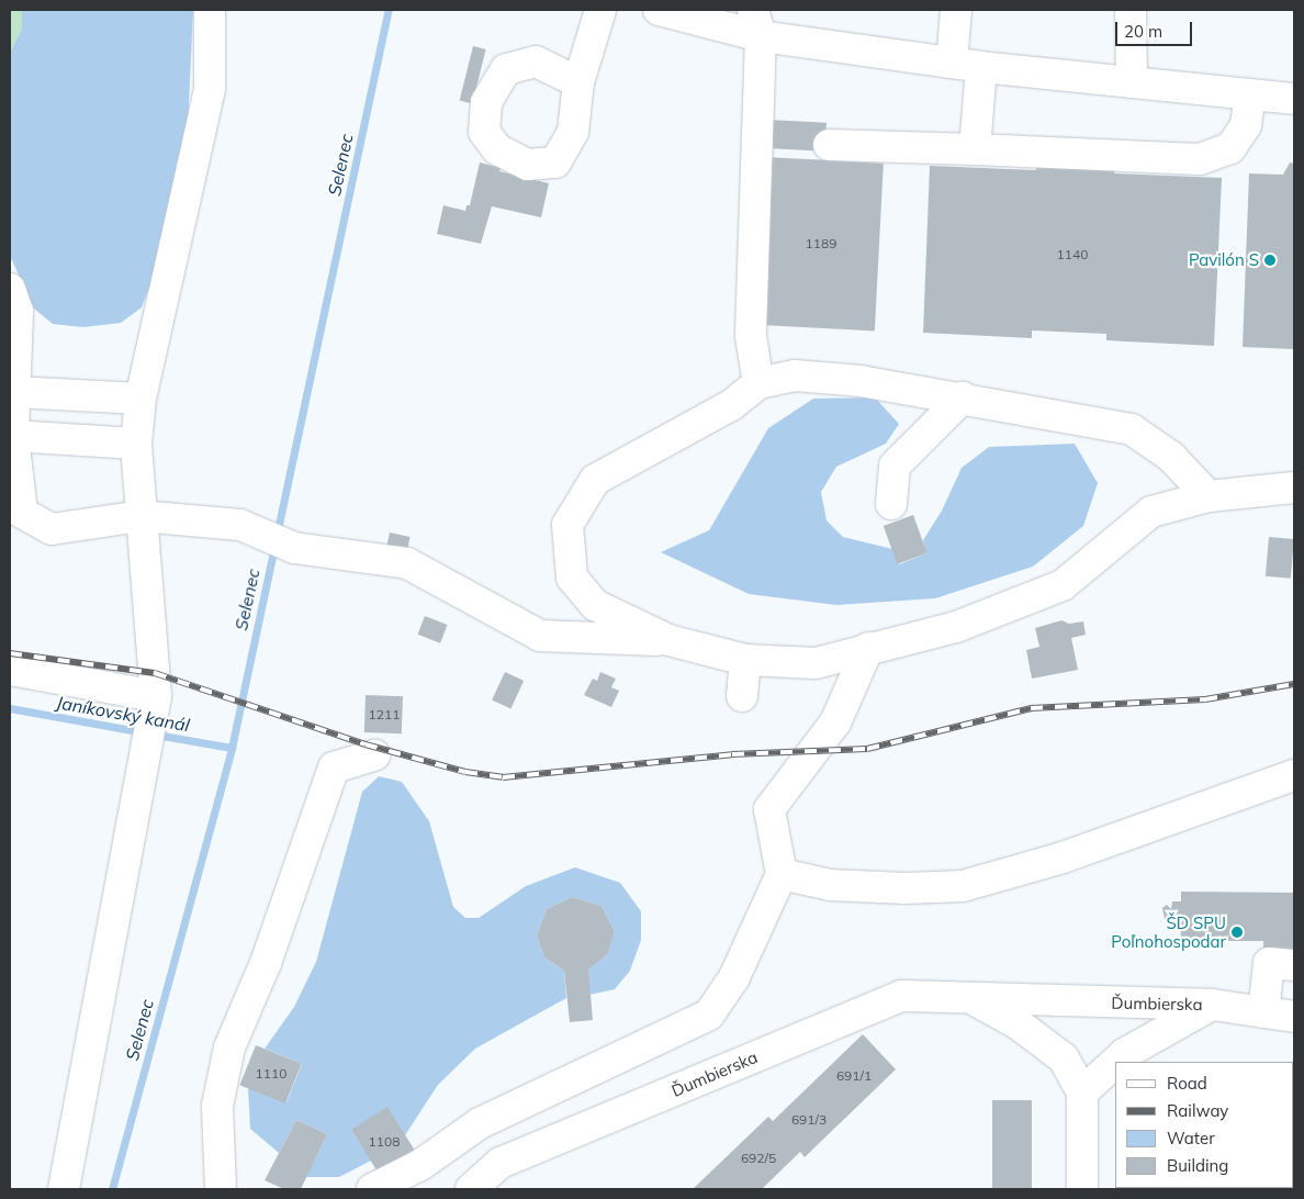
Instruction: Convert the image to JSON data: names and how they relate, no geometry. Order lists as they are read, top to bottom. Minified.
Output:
{"streets":{"street":["Ďumbierska"]},"water":["Selenec","Janíkovský kanál"],"places":["Pavilón S","ŠD SPU Poľnohospodar"],"house_numbers":["1189","1140","1211","1110","691/1","691/3","1108","692/5"],"legend":["Road","Railway","Water","Building"],"scale_bar":"20 m"}
